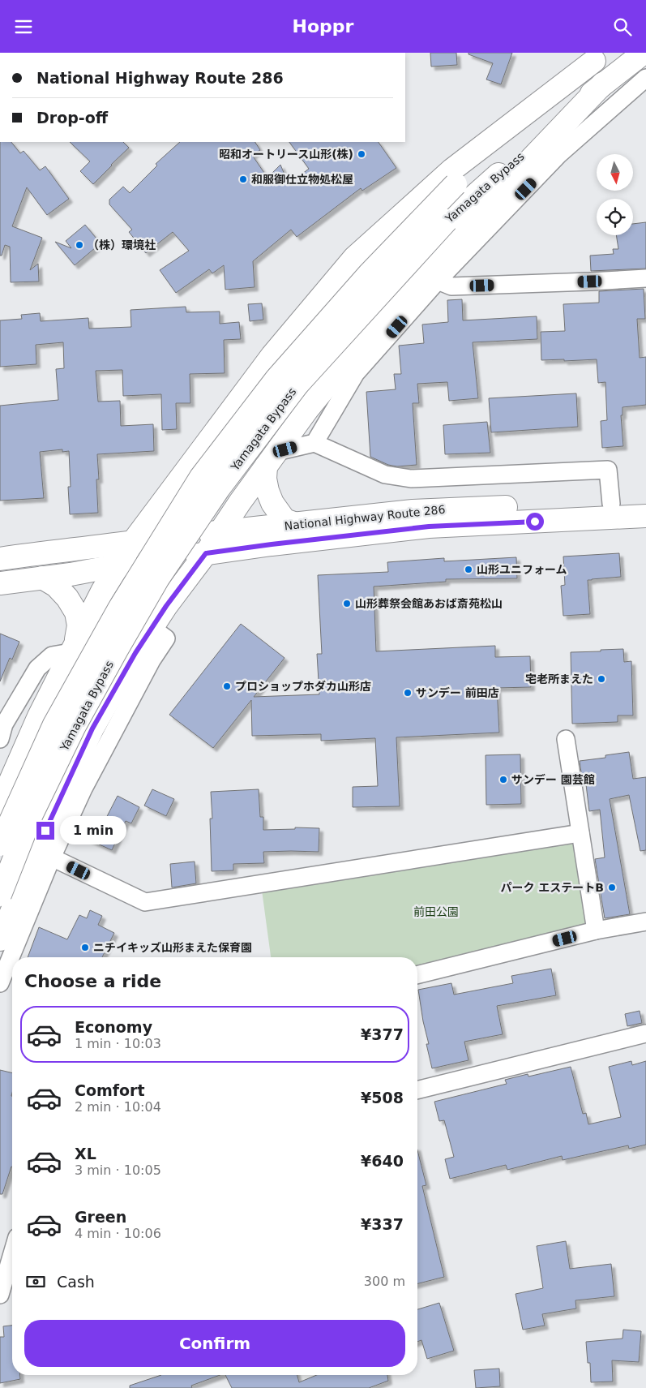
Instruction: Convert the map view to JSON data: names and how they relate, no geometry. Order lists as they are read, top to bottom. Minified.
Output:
{"streets":{"highway":["Yamagata Bypass","National Highway Route 286"]},"parks":["前田公園"],"places":["昭和オートリース山形(株)","和服御仕立物処松屋","（株）環境社","山形ユニフォーム","山形葬祭会館あおば斎苑松山","宅老所まえた","プロショップホダカ山形店","サンデー 前田店","サンデー 園芸館","パーク エステートB","ニチイキッズ山形まえた保育園"],"north":"bottom","page":{"header":"Hoppr","banner":["National Highway Route 286","Drop-off"],"bubble":"1 min","heading":"Choose a ride","list":[{"name":"Economy","note":"1 min · 10:03","value":"¥377"},{"name":"Comfort","note":"2 min · 10:04","value":"¥508"},{"name":"XL","note":"3 min · 10:05","value":"¥640"},{"name":"Green","note":"4 min · 10:06","value":"¥337"}],"pay":["Cash","300 m"],"buttons":"Confirm"}}
